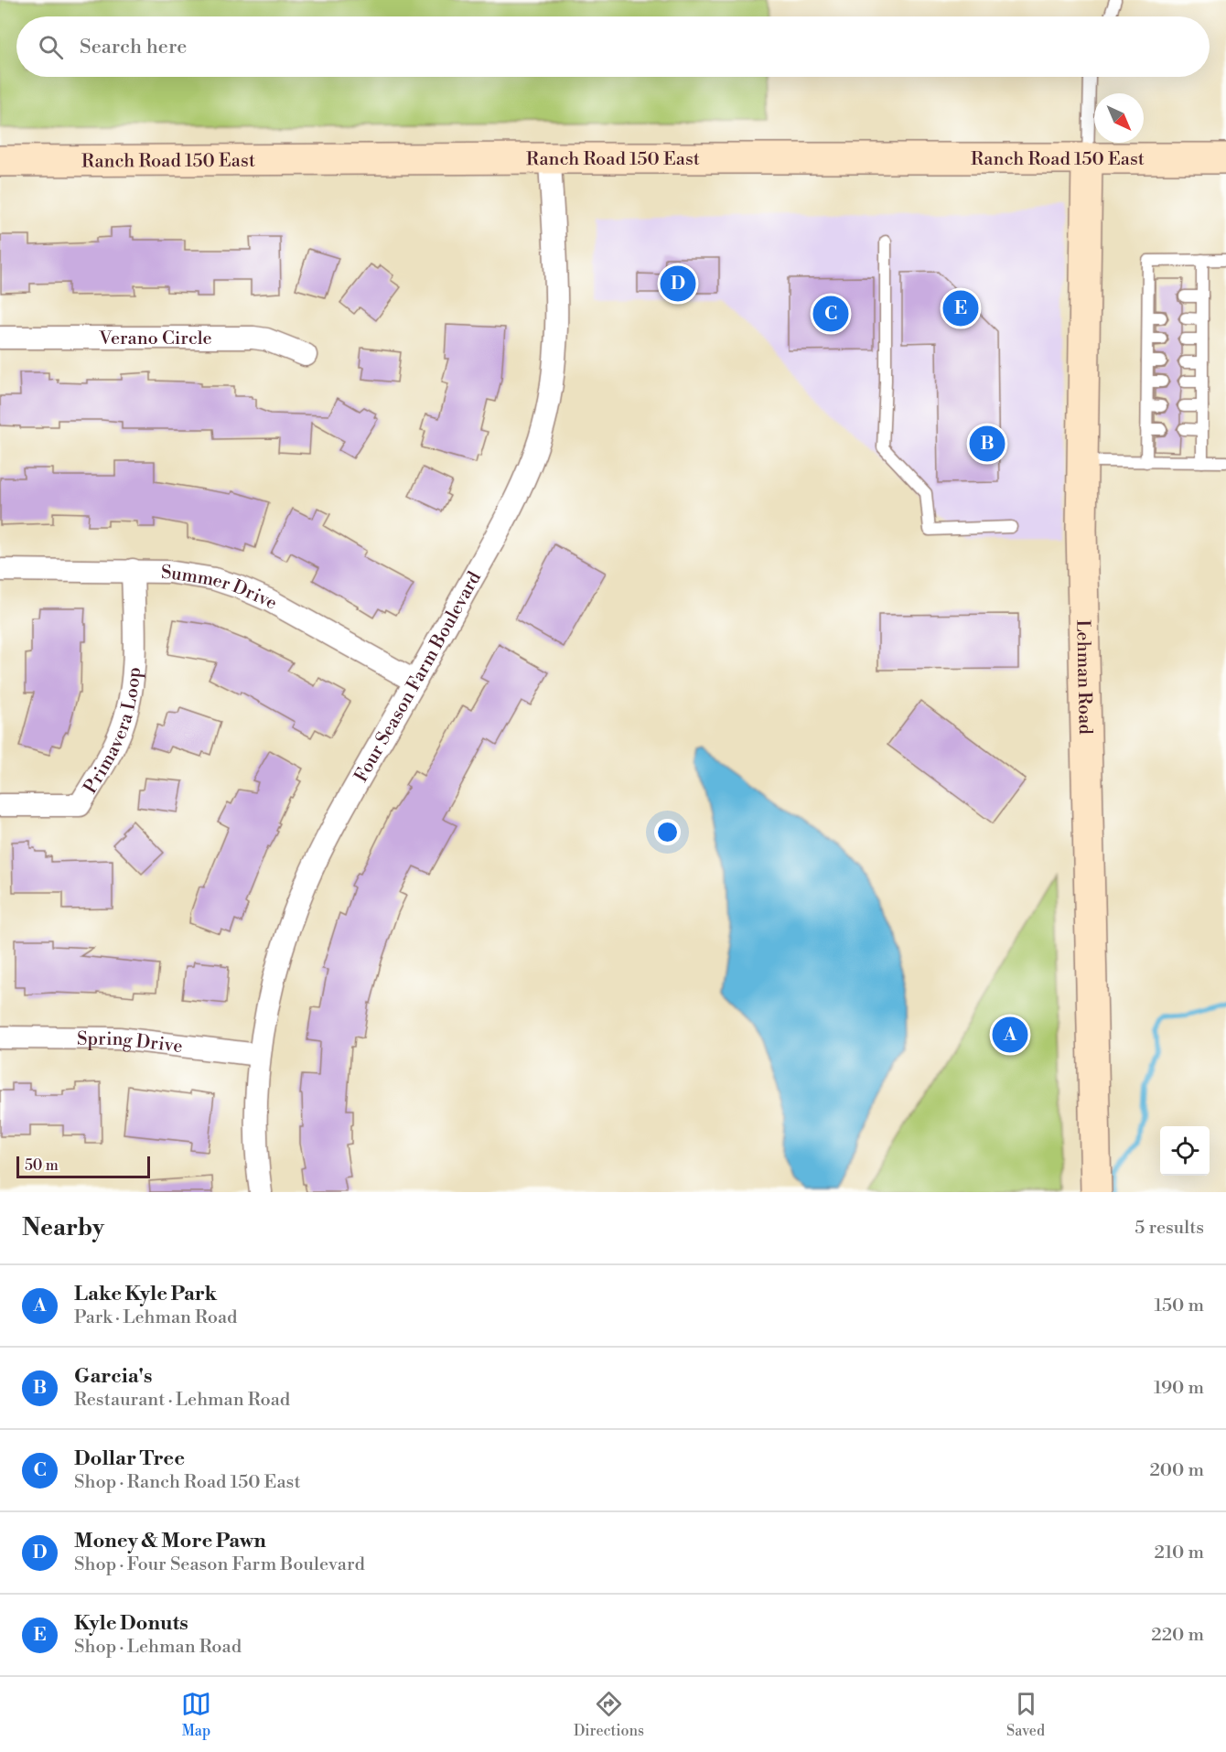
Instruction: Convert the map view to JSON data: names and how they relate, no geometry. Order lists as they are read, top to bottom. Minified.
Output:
{"streets":{"main road":["Ranch Road 150 East","Lehman Road"],"street":["Verano Circle","Summer Drive","Four Season Farm Boulevard","Primavera Loop","Spring Drive"]},"crossings":[["Ranch Road 150 East","Four Season Farm Boulevard"],["Ranch Road 150 East","Lehman Road"],["Summer Drive","Four Season Farm Boulevard"],["Summer Drive","Primavera Loop"],["Four Season Farm Boulevard","Spring Drive"]],"scale_bar":"50 m","north":"bottom right","page":{"search":"Search here","pins":["D","E","C","B","A"],"scale":"50 m","heading":["Nearby","5 results"],"list":[{"mark":"A","name":"Lake Kyle Park","note":"Park · Lehman Road","value":"150 m"},{"mark":"B","name":"Garcia's","note":"Restaurant · Lehman Road","value":"190 m"},{"mark":"C","name":"Dollar Tree","note":"Shop · Ranch Road 150 East","value":"200 m"},{"mark":"D","name":"Money & More Pawn","note":"Shop · Four Season Farm Boulevard","value":"210 m"},{"mark":"E","name":"Kyle Donuts","note":"Shop · Lehman Road","value":"220 m"}],"nav":["Map","Directions","Saved"]}}
